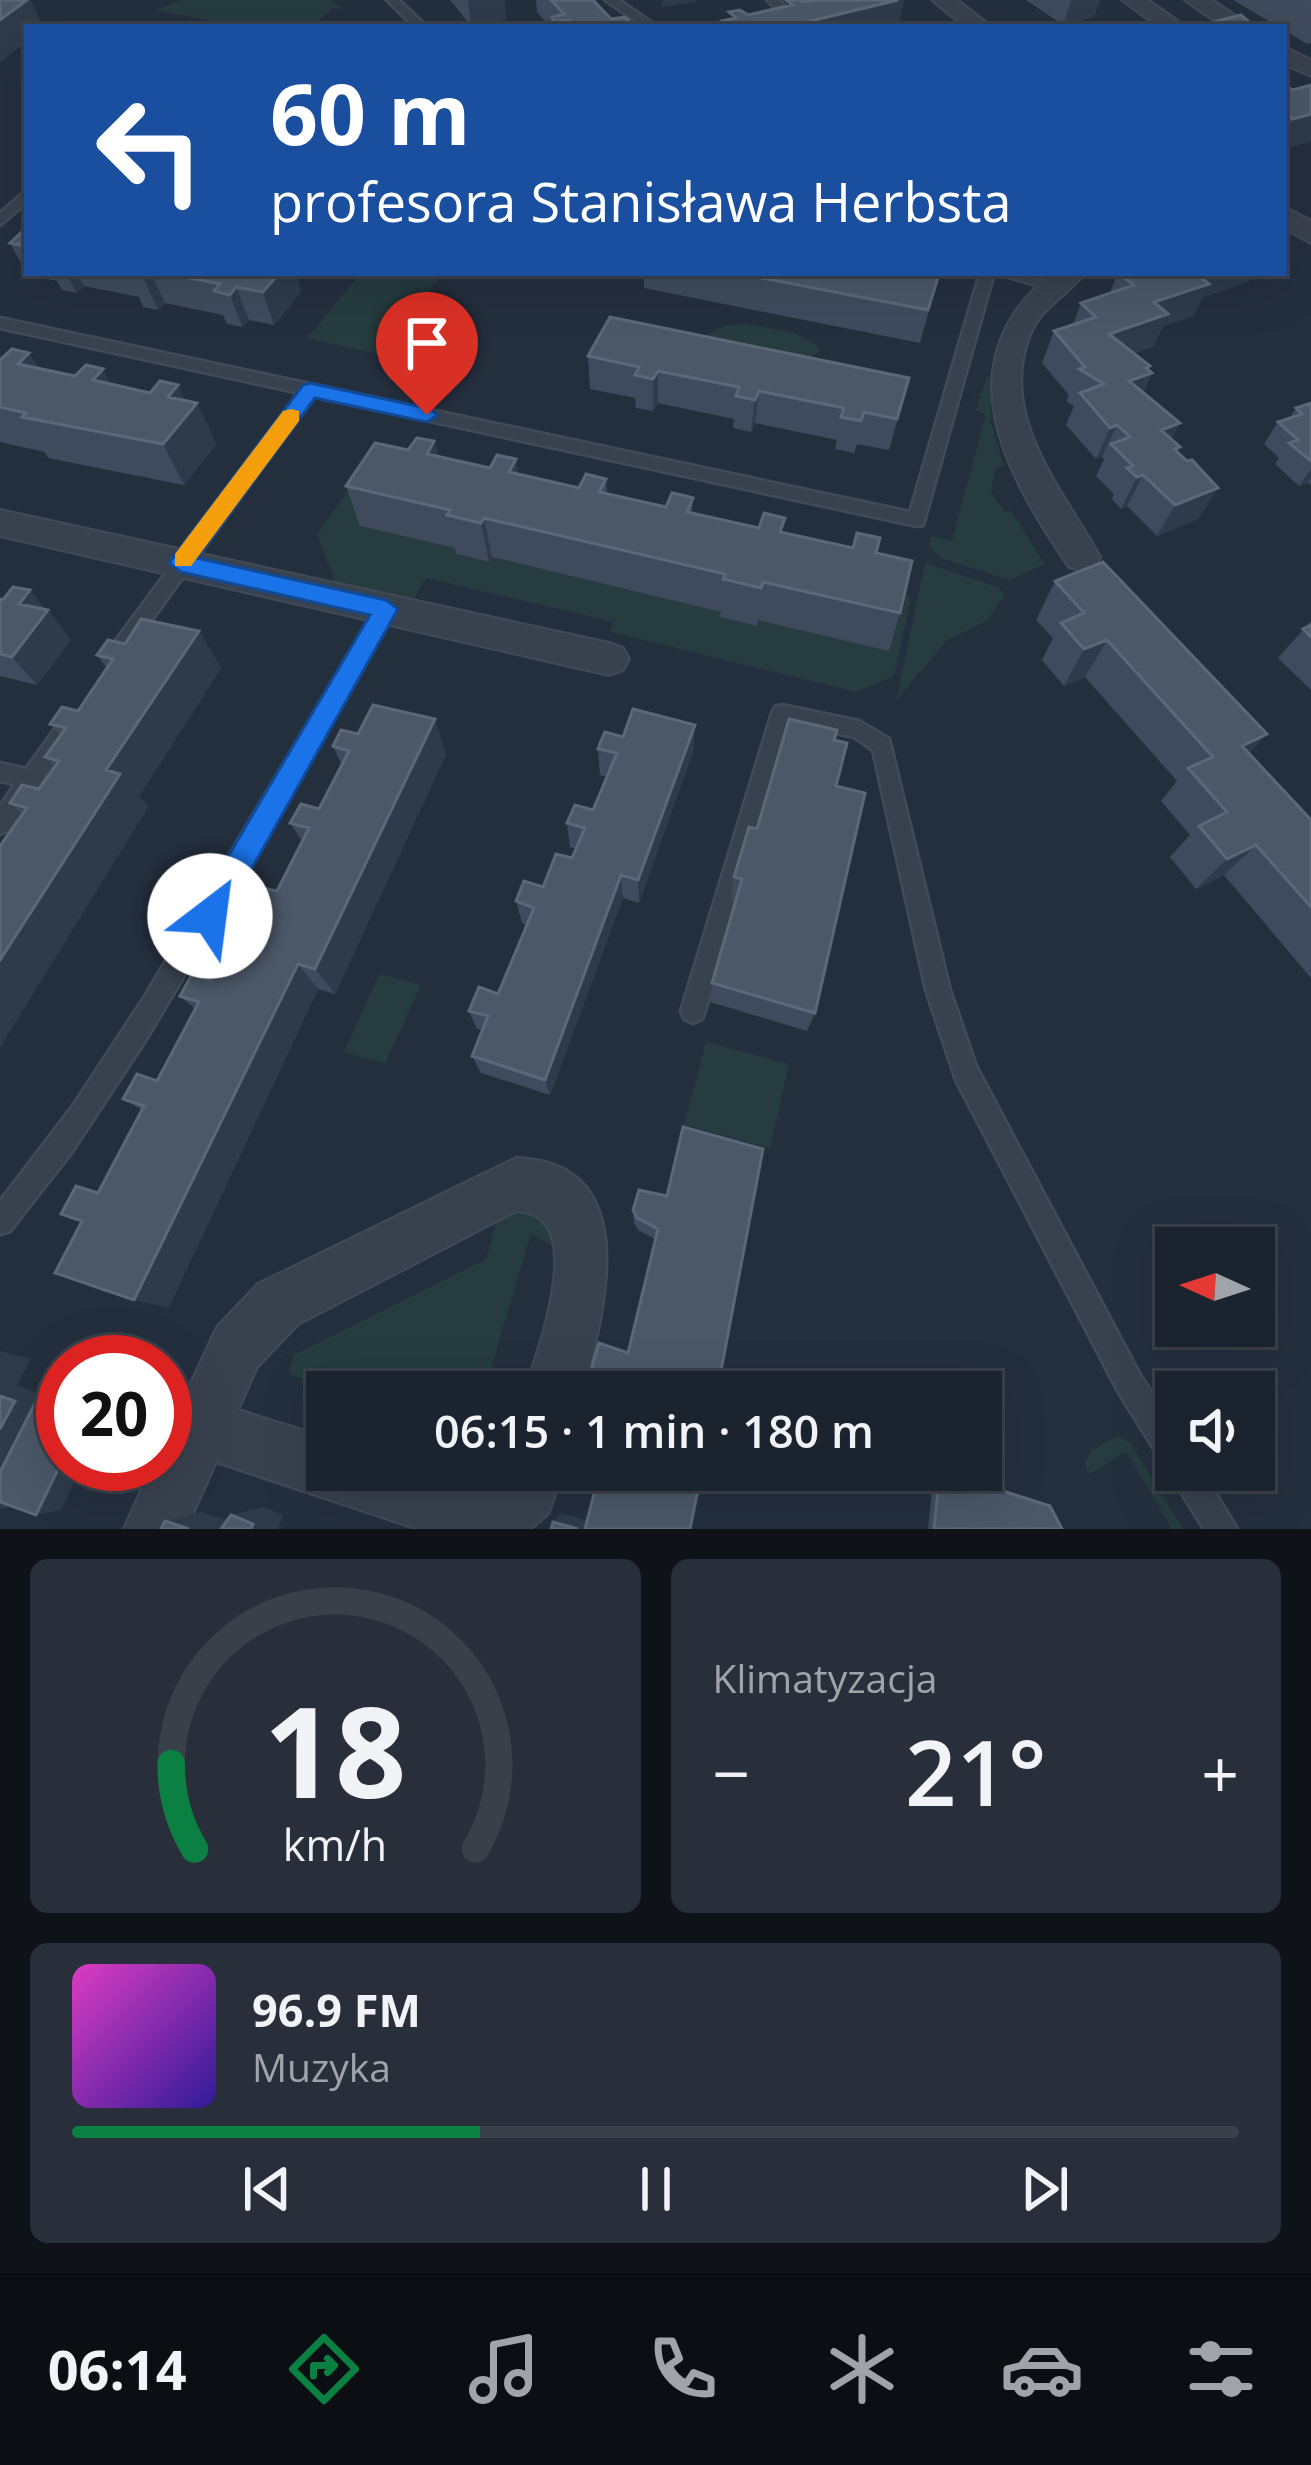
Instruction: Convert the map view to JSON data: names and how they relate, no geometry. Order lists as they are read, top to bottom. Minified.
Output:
{"north":"left","page":{"turn":["60 m","profesora Stanisława Herbsta"],"limit":"20","trip":"06:15 · 1 min · 180 m","tile":"Klimatyzacja","heat":["−","21°","+"],"song":["96.9 FM","Muzyka"],"tabs":"06:14","gauge":["18","km/h"]}}
